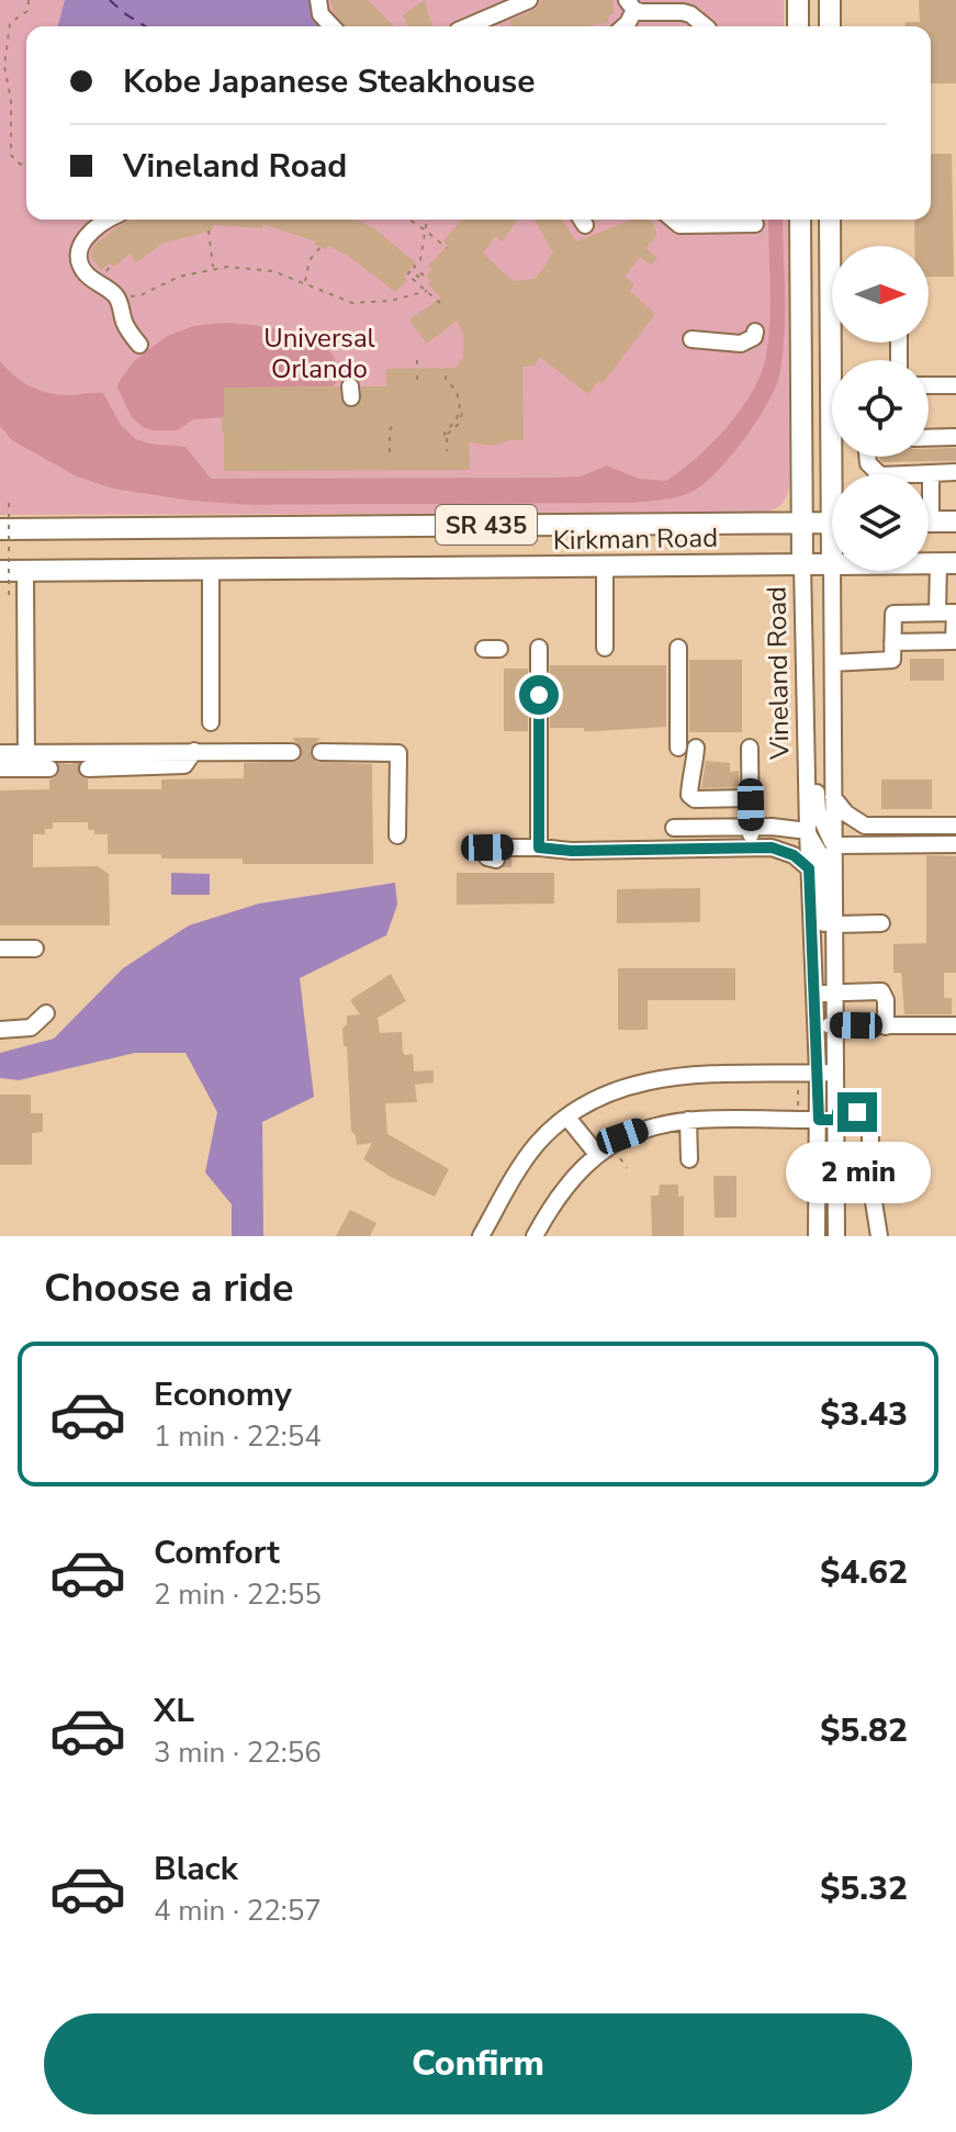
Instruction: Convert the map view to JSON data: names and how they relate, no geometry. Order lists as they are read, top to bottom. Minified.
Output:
{"streets":{"main road":["SR 435","Kirkman Road","Vineland Road"]},"crossings":[["Kirkman Road","Vineland Road"]],"parks":["Universal Orlando"],"north":"right","page":{"banner":["Kobe Japanese Steakhouse","Vineland Road"],"bubble":"2 min","heading":"Choose a ride","list":[{"name":"Economy","note":"1 min · 22:54","value":"$3.43"},{"name":"Comfort","note":"2 min · 22:55","value":"$4.62"},{"name":"XL","note":"3 min · 22:56","value":"$5.82"},{"name":"Black","note":"4 min · 22:57","value":"$5.32"}],"buttons":"Confirm"}}
